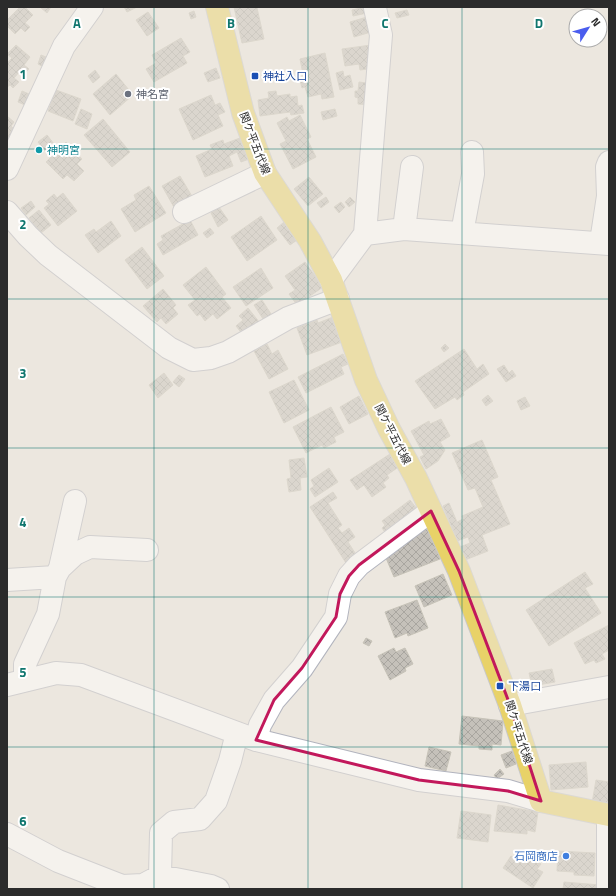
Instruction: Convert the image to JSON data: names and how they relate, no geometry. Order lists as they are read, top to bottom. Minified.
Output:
{"streets":{"main road":["関ケ平五代線"]},"places":{"transit":["神社入口","下湯口"],"other":["神名宮","神明宮","石岡商店"]},"north":"top right","grid":{"columns":["A","B","C","D"],"rows":["1","2","3","4","5","6"]}}
